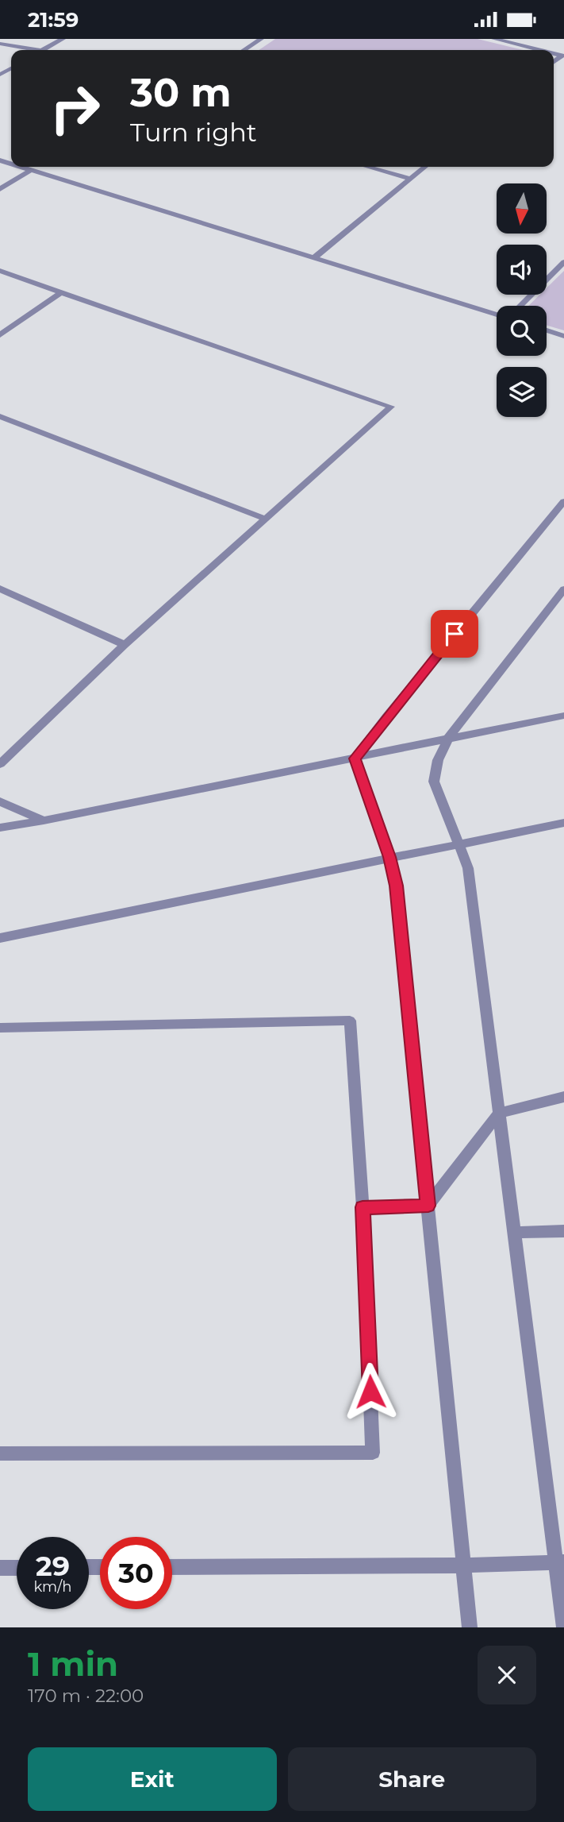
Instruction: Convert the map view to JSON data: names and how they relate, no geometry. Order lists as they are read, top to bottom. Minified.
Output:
{"north":"bottom","page":{"status":"21:59","turn":["30 m","Turn right"],"speed":"29 km/h","limit":"30","heading":["1 min","170 m · 22:00"],"buttons":["Exit","Share"]}}
